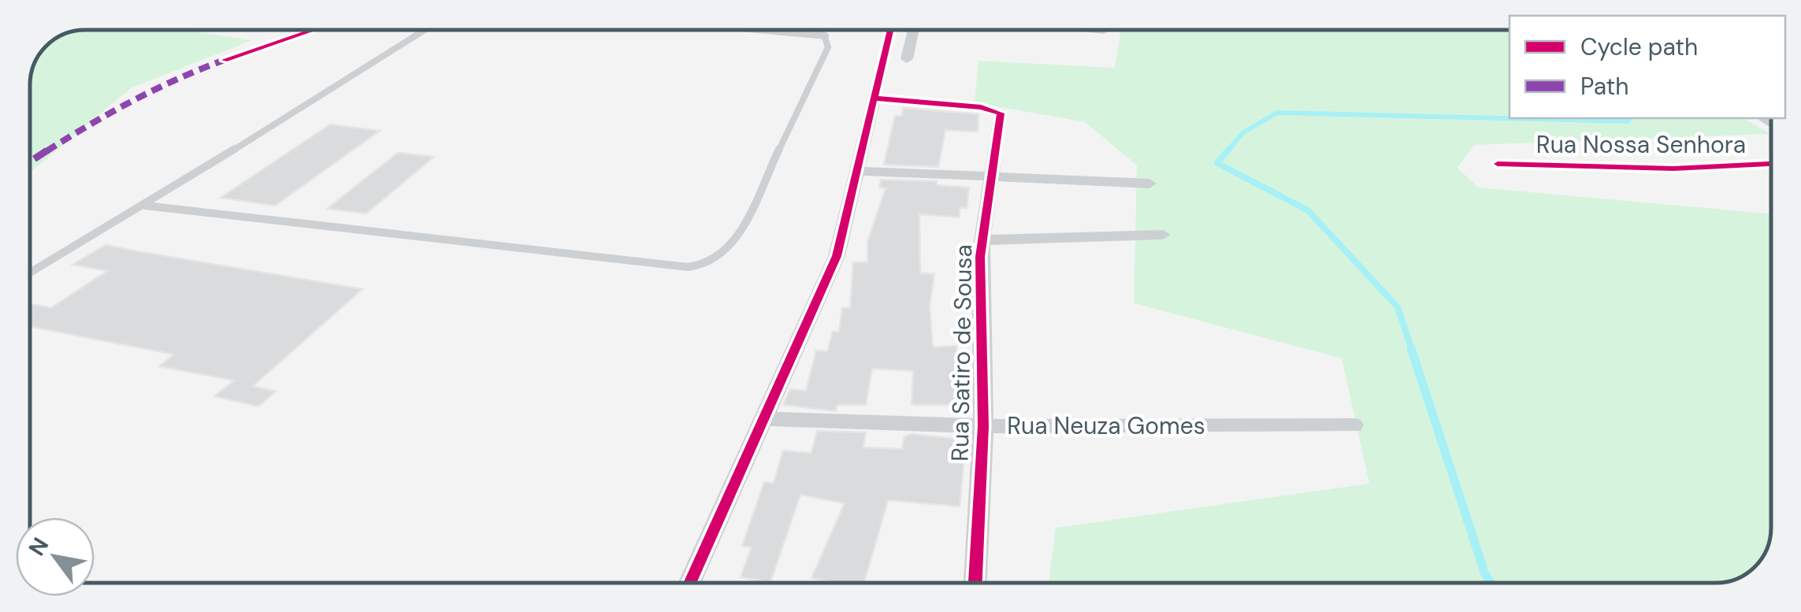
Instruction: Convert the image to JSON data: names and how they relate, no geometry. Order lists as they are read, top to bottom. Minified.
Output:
{"streets":{"street":["Rua Nossa Senhora","Rua Satiro de Sousa","Rua Neuza Gomes"]},"crossings":[["Rua Satiro de Sousa","Rua Neuza Gomes"]],"legend":["Cycle path","Path"],"north":"top left"}
